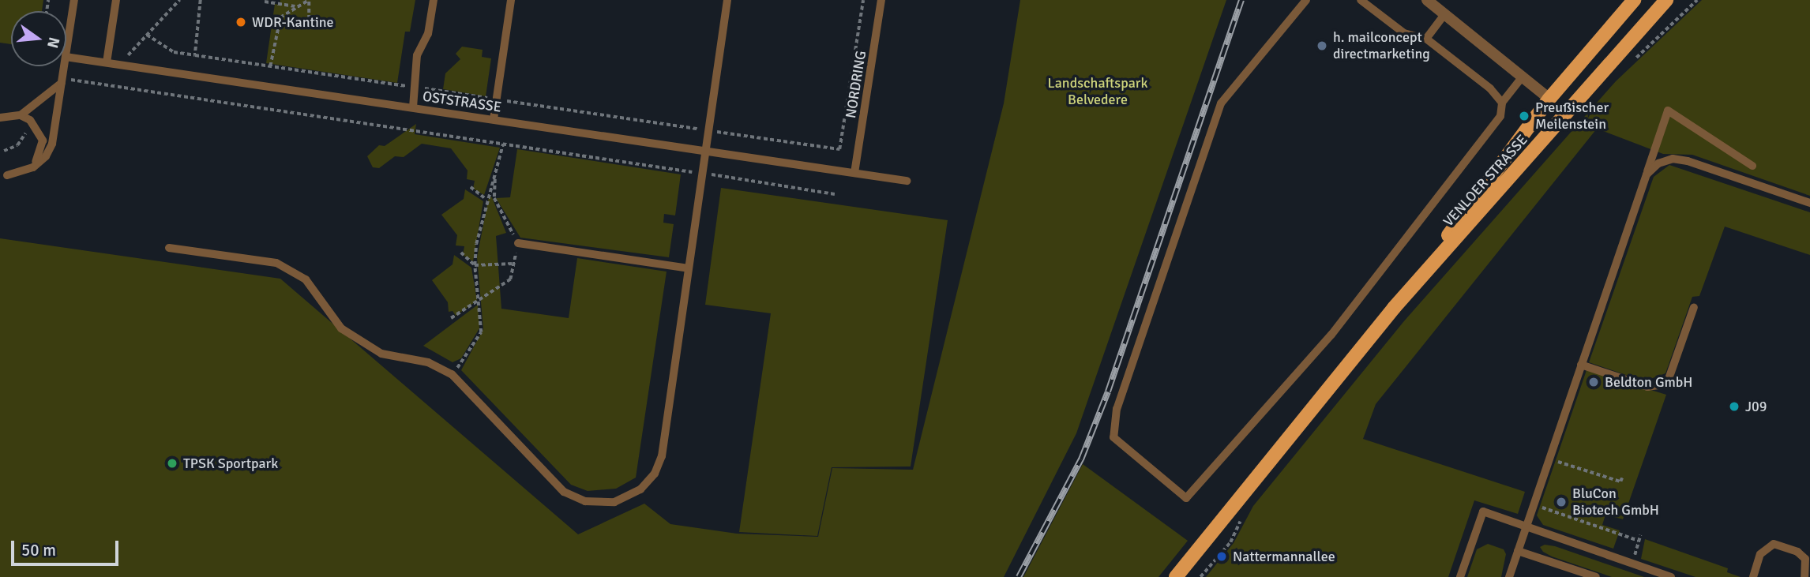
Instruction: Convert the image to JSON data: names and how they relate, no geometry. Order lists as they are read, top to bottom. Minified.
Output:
{"streets":{"main road":["VENLOER STRASSE"],"lane":["NORDRING","OSTSTRASSE"]},"crossings":[["NORDRING","OSTSTRASSE"]],"parks":["Landschaftspark Belvedere"],"places":["WDR-Kantine","h. mailconcept directmarketing","Preußischer Meilenstein","Beldton GmbH","J09","TPSK Sportpark","BluCon Biotech GmbH","Nattermannallee"],"scale_bar":"50 m","north":"right"}
